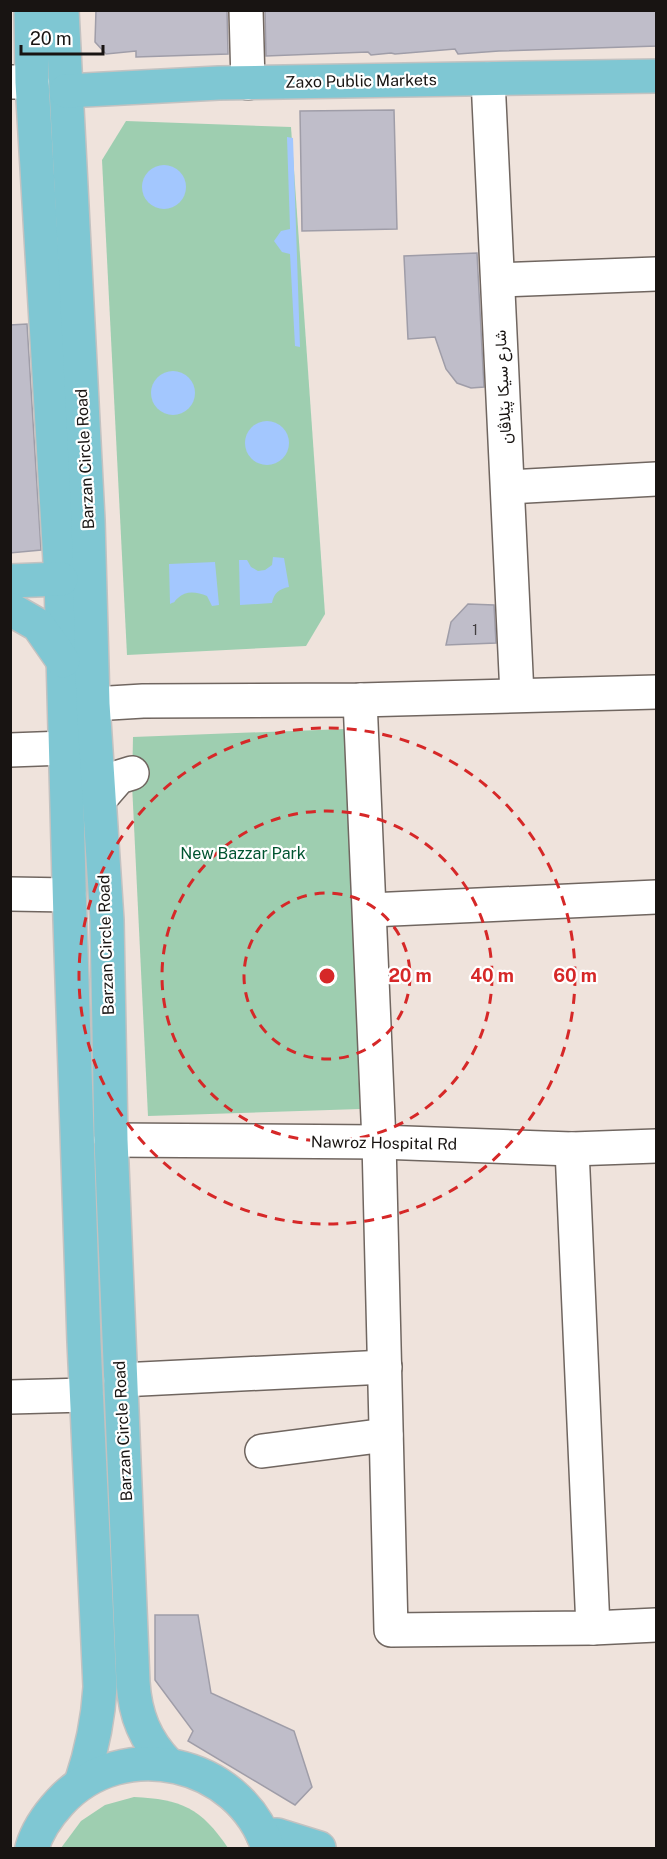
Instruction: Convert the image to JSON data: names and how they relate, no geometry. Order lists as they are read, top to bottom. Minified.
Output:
{"streets":{"main road":["Zaxo Public Markets","Barzan Circle Road"],"street":["شارع سيكا پێلاڤان","Nawroz Hospital Rd"]},"crossings":[["Zaxo Public Markets","شارع سيكا پێلاڤان"],["Zaxo Public Markets","Barzan Circle Road"],["Barzan Circle Road","Nawroz Hospital Rd"]],"parks":["New Bazzar Park"],"house_numbers":["1"],"scale_bar":"20 m","rings":["20 m","40 m","60 m"]}
